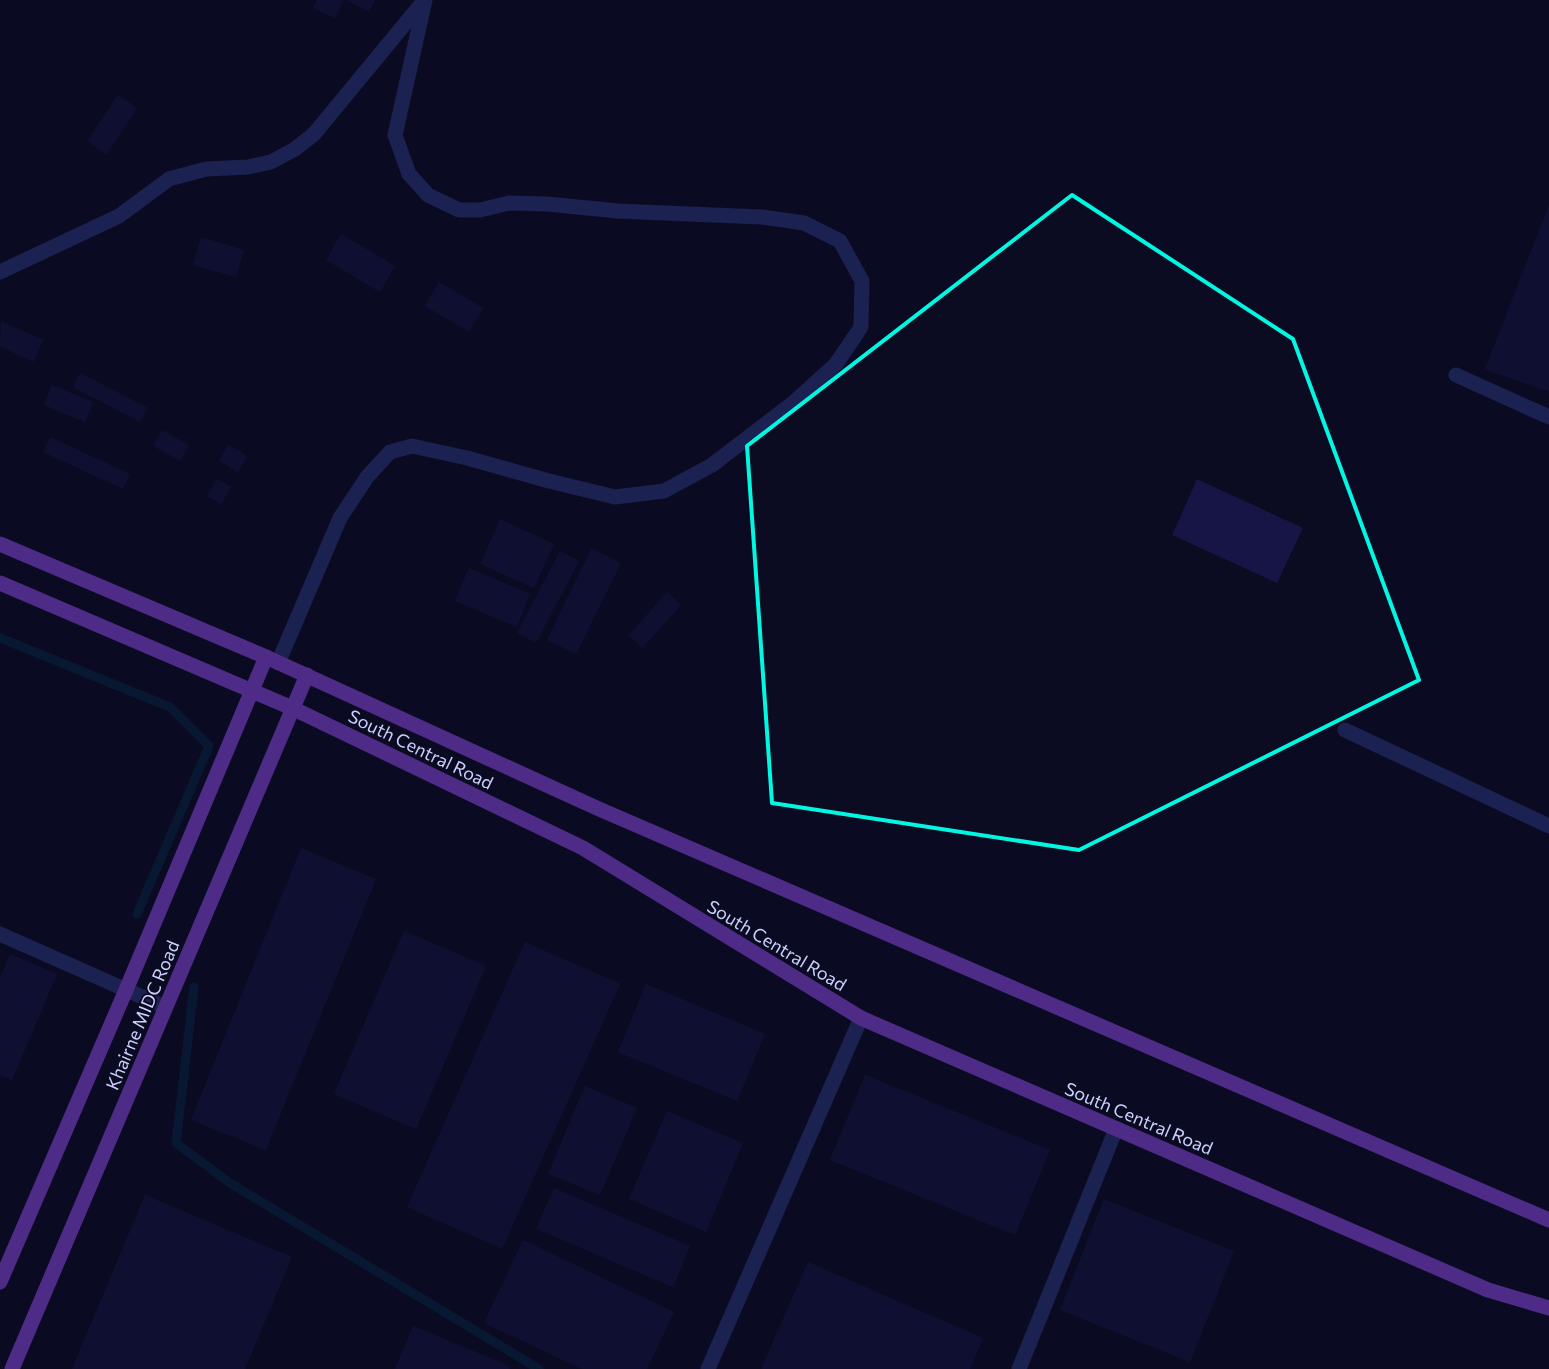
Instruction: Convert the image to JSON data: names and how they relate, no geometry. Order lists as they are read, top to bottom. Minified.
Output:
{"streets":{"main road":["South Central Road","Khairne MIDC Road"]},"crossings":[["South Central Road","Khairne MIDC Road"]]}
